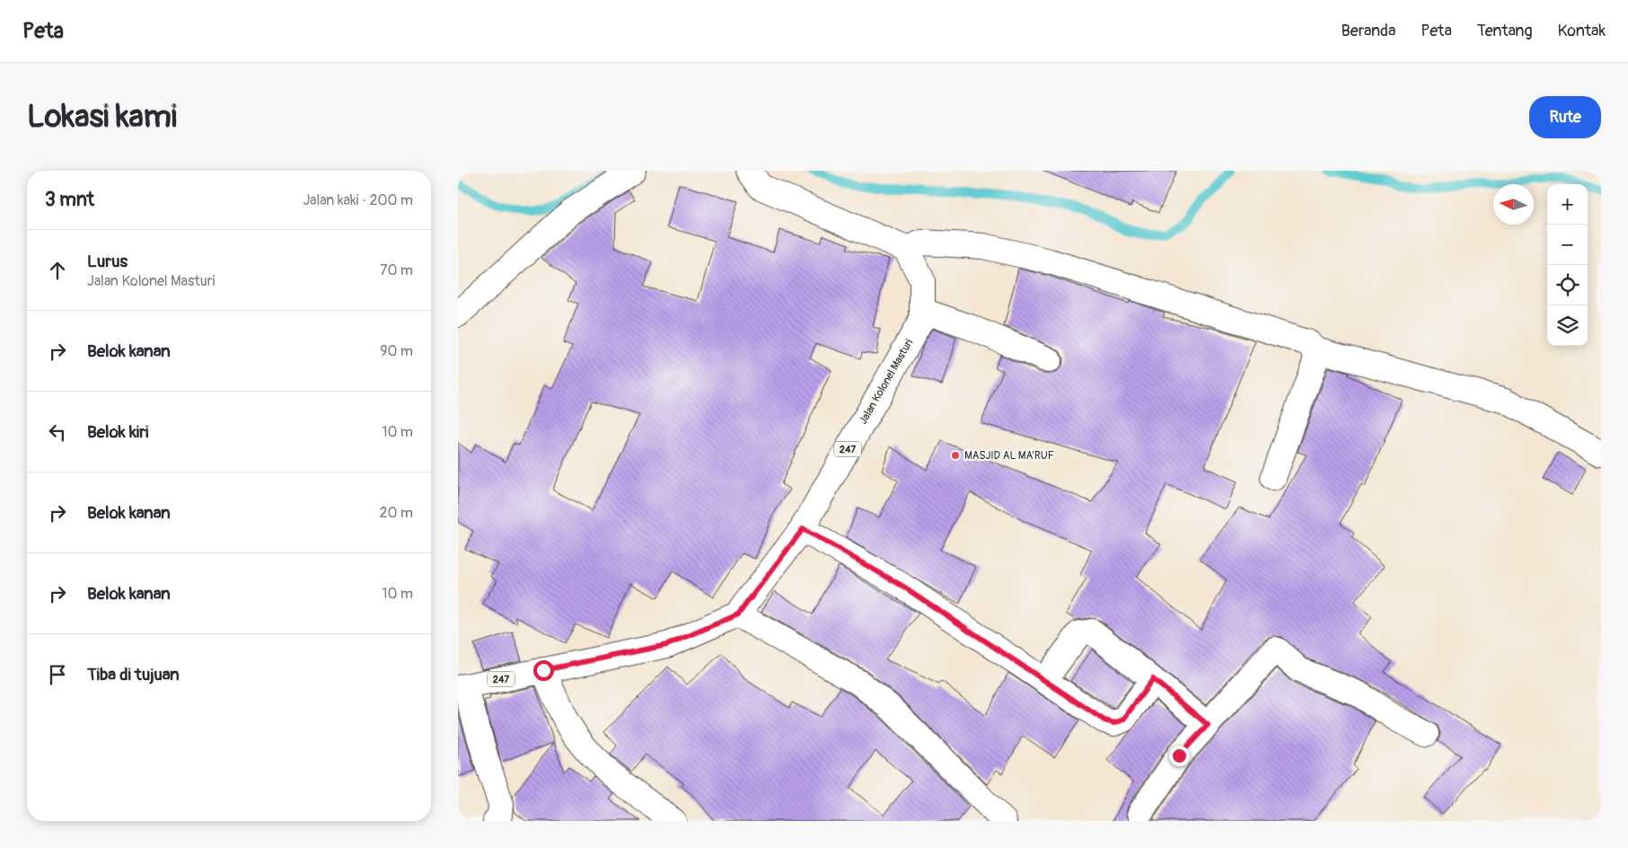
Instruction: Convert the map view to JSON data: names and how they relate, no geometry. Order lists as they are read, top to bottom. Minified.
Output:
{"streets":{"street":["Jalan Kolonel Masturi","247"]},"places":["MASJID AL MA'RUF"],"north":"left","page":{"header":"Peta","nav":["Beranda","Peta","Tentang","Kontak"],"buttons":"Rute","title":"Lokasi kami","heading":["3 mnt","Jalan kaki · 200 m"],"map_buttons":["+","−"],"list":[["Lurus","Jalan Kolonel Masturi","70 m"],["Belok kanan","90 m"],["Belok kiri","10 m"],["Belok kanan","20 m"],["Belok kanan","10 m"],"Tiba di tujuan"]}}
